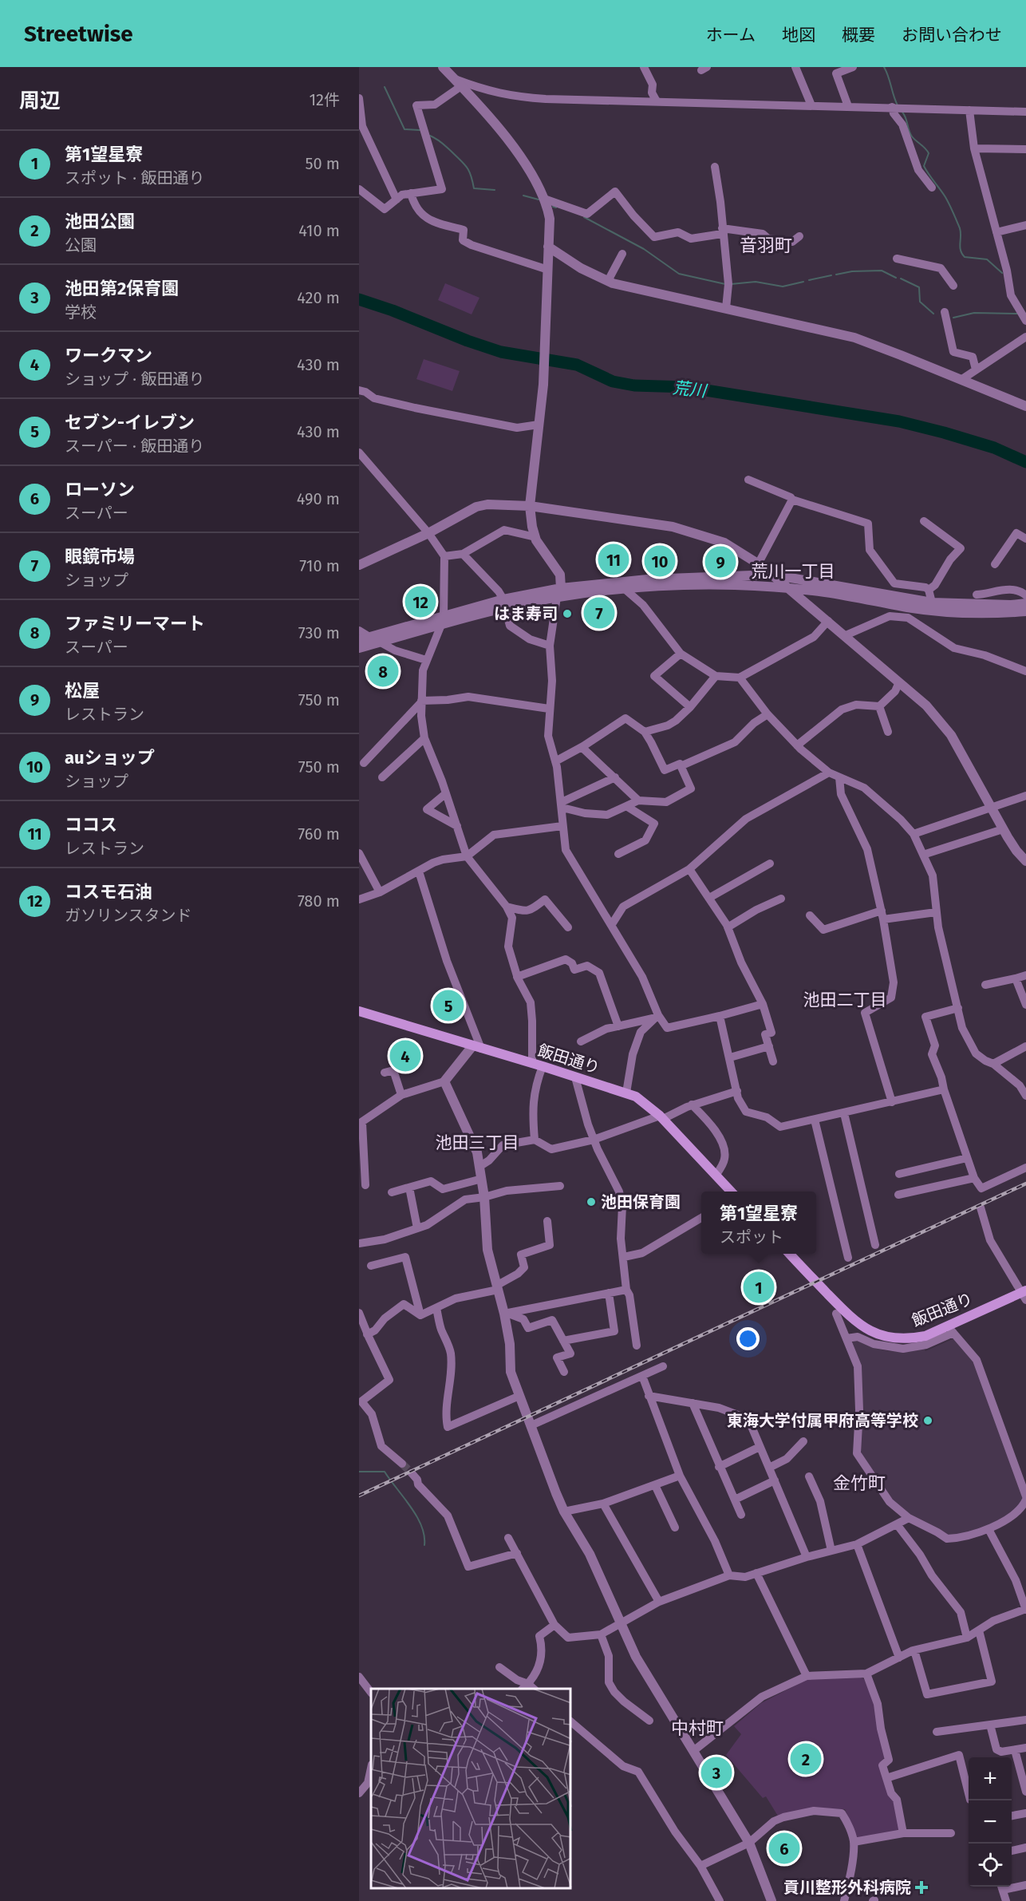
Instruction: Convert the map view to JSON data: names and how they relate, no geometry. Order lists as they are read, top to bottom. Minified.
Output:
{"streets":{"main road":["飯田通り"]},"districts":["音羽町","荒川一丁目","池田二丁目","池田三丁目","金竹町","中村町"],"water":["荒川"],"places":{"other":["はま寿司","池田保育園","東海大学付属甲府高等学校"],"health":["貢川整形外科病院"]},"page":{"header":"Streetwise","nav":["ホーム","地図","概要","お問い合わせ"],"heading":["周辺","12件"],"list":[{"mark":"1","name":"第1望星寮","note":"スポット · 飯田通り","value":"50 m"},{"mark":"2","name":"池田公園","note":"公園","value":"410 m"},{"mark":"3","name":"池田第2保育園","note":"学校","value":"420 m"},{"mark":"4","name":"ワークマン","note":"ショップ · 飯田通り","value":"430 m"},{"mark":"5","name":"セブン-イレブン","note":"スーパー · 飯田通り","value":"430 m"},{"mark":"6","name":"ローソン","note":"スーパー","value":"490 m"},{"mark":"7","name":"眼鏡市場","note":"ショップ","value":"710 m"},{"mark":"8","name":"ファミリーマート","note":"スーパー","value":"730 m"},{"mark":"9","name":"松屋","note":"レストラン","value":"750 m"},{"mark":"10","name":"auショップ","note":"ショップ","value":"750 m"},{"mark":"11","name":"ココス","note":"レストラン","value":"760 m"},{"mark":"12","name":"コスモ石油","note":"ガソリンスタンド","value":"780 m"}],"pins":["11","10","9","12","7","8","5","4","1","2","3","6"],"popup":["第1望星寮","スポット"],"map_buttons":["+","−"]}}
